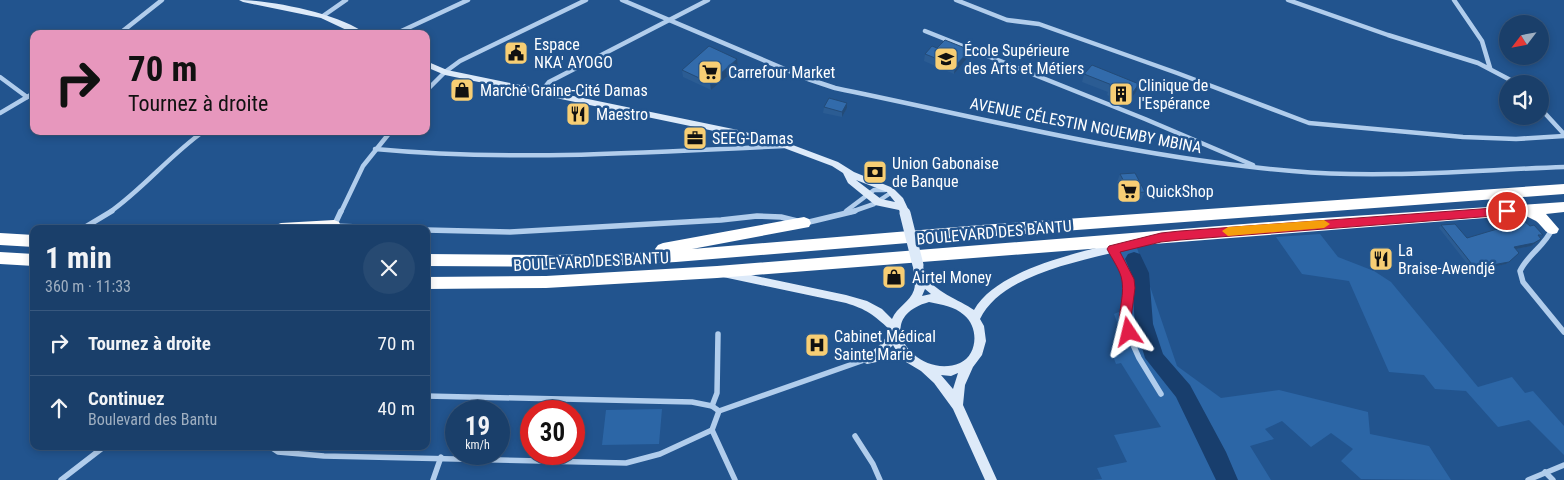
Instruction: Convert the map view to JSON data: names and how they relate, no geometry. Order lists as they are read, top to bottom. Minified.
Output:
{"streets":{"highway":["BOULEVARD DES BANTU"],"street":["AVENUE CÉLESTIN NGUEMBY MBINA"]},"places":{"public building":["Espace NKA' AYOGO"],"school or university":["École Supérieure des Arts et Métiers"],"supermarket":["Carrefour Market","QuickShop"],"shop":["Marché Graine-Cité Damas","Airtel Money"],"building":["Clinique de l'Espérance"],"restaurant":["Maestro","La Braise-Awendjé"],"office":["SEEG-Damas"],"bank":["Union Gabonaise de Banque"],"hospital":["Cabinet Médical Sainte Marie"]},"north":"bottom left","page":{"turn":["70 m","Tournez à droite"],"heading":["1 min","360 m · 11:33"],"list":[{"name":"Tournez à droite","value":"70 m"},{"name":"Continuez","note":"Boulevard des Bantu","value":"40 m"}],"speed":"19 km/h","limit":"30"}}
